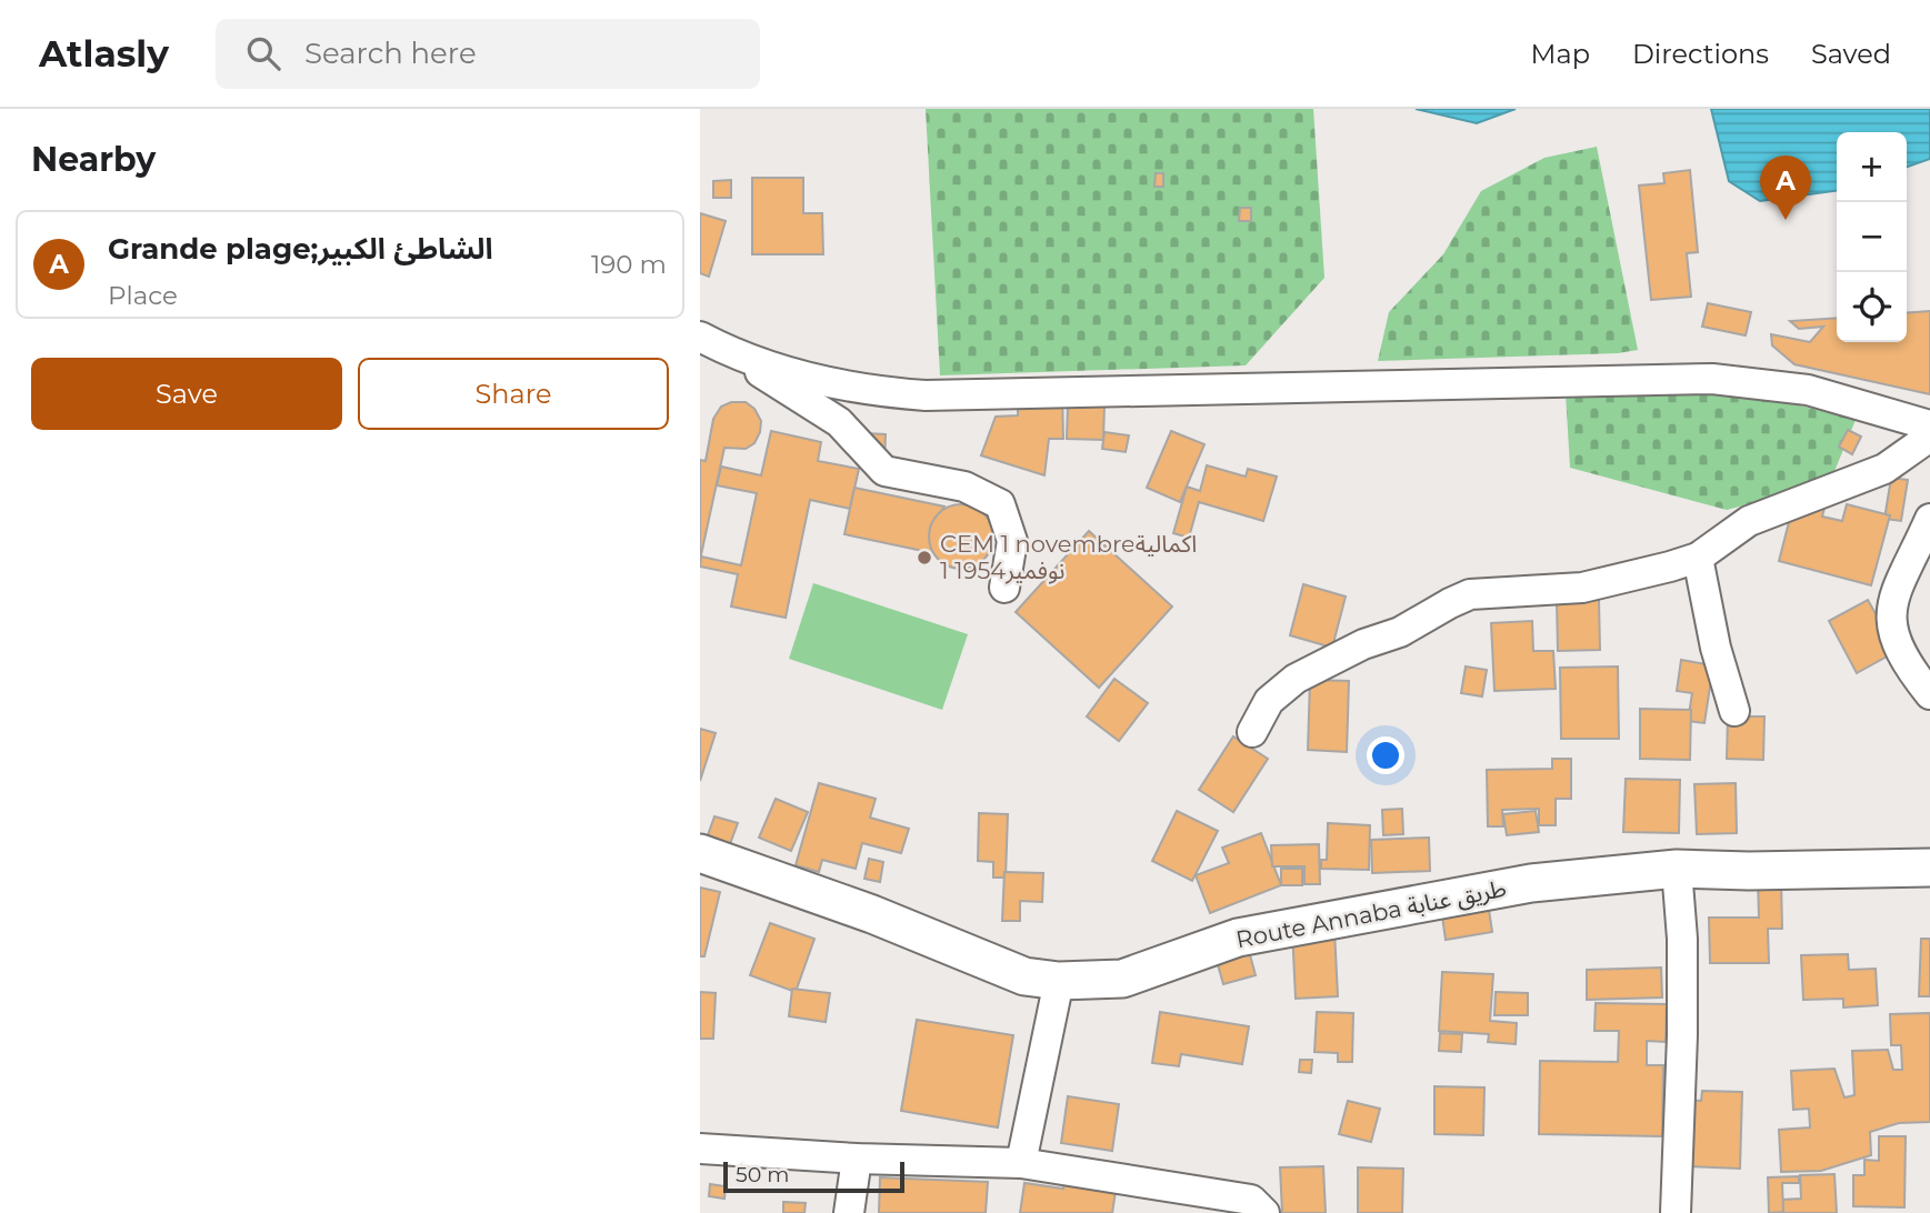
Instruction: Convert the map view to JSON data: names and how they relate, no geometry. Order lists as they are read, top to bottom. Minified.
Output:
{"streets":{"main road":["Route Annaba طريق عنابة"]},"places":["CEM 1 novembreاكمالية 1 نوفمير1954"],"scale_bar":"50 m","page":{"header":"Atlasly","search":"Search here","nav":["Map","Directions","Saved"],"heading":"Nearby","map_buttons":["+","−"],"pins":"A","list":[{"mark":"A","name":"Grande plage;الشاطئ الكبير","note":"Place","value":"190 m"}],"buttons":["Save","Share"],"scale":"50 m"}}
